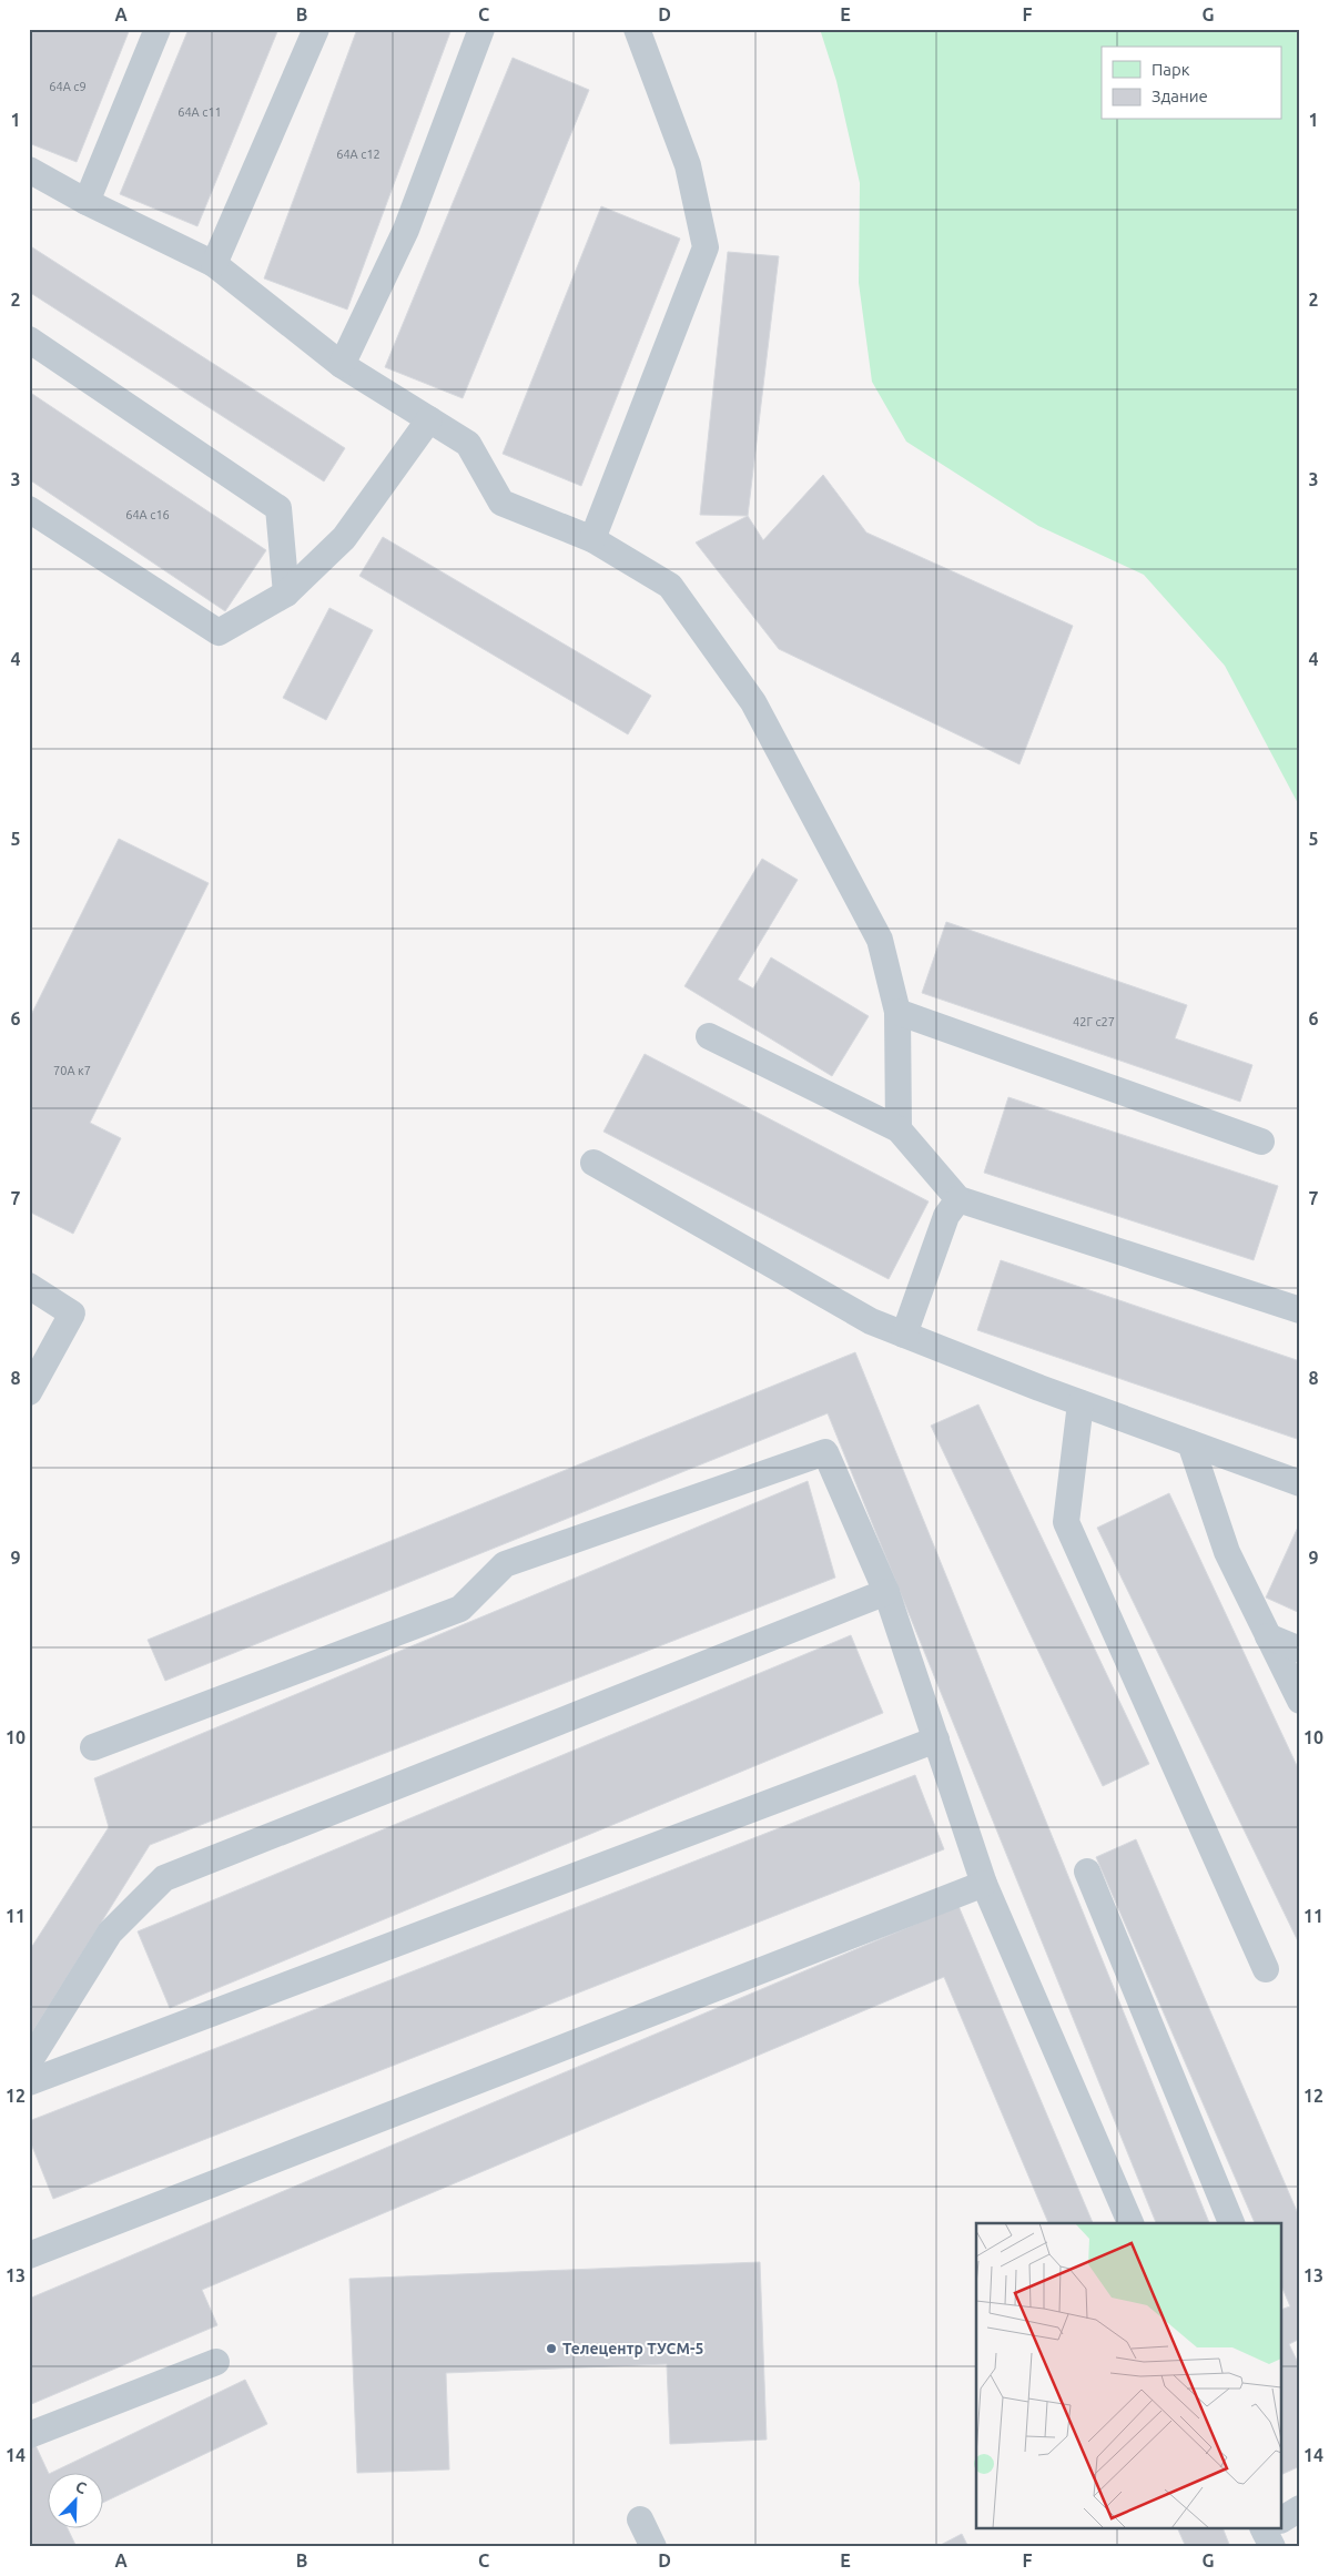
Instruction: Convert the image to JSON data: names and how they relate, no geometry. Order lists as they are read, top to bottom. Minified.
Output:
{"places":["Телецентр ТУСМ-5"],"house_numbers":["64А с9","64А с11","64А с12","64А с16","42Г с27","70А к7"],"legend":["Парк","Здание"],"north":"top right","grid":{"columns":["A","B","C","D","E","F","G"],"rows":["1","2","3","4","5","6","7","8","9","10","11","12","13","14"]}}
